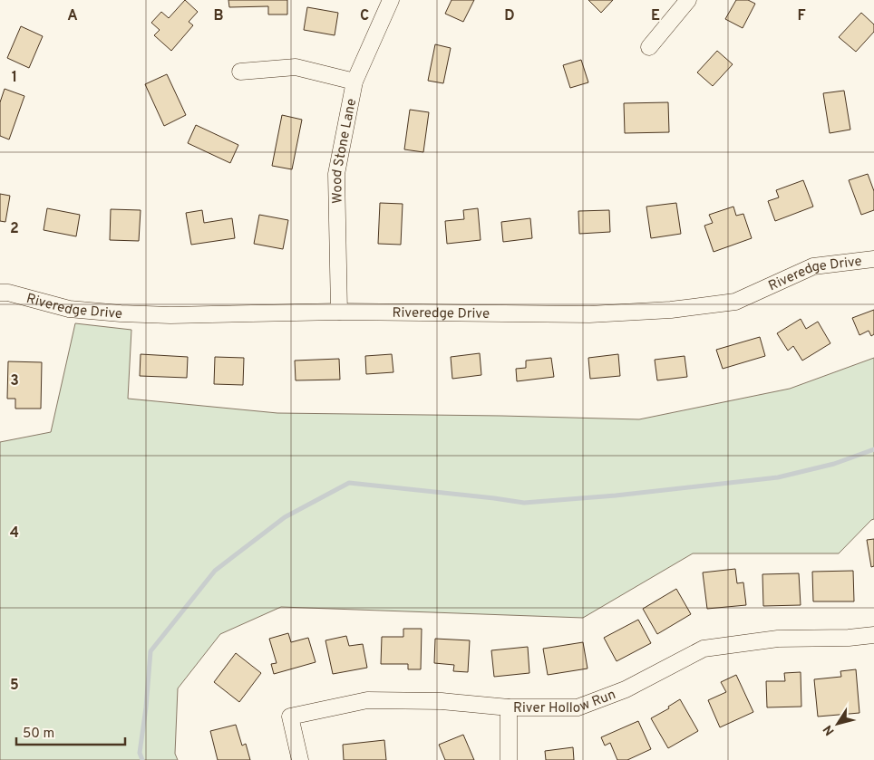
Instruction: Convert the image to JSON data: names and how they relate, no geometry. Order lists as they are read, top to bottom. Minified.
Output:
{"streets":{"street":["Wood Stone Lane","Riveredge Drive","River Hollow Run"]},"crossings":[["Wood Stone Lane","Riveredge Drive"]],"scale_bar":"50 m","north":"bottom left","grid":{"columns":["A","B","C","D","E","F"],"rows":["1","2","3","4","5"]}}
